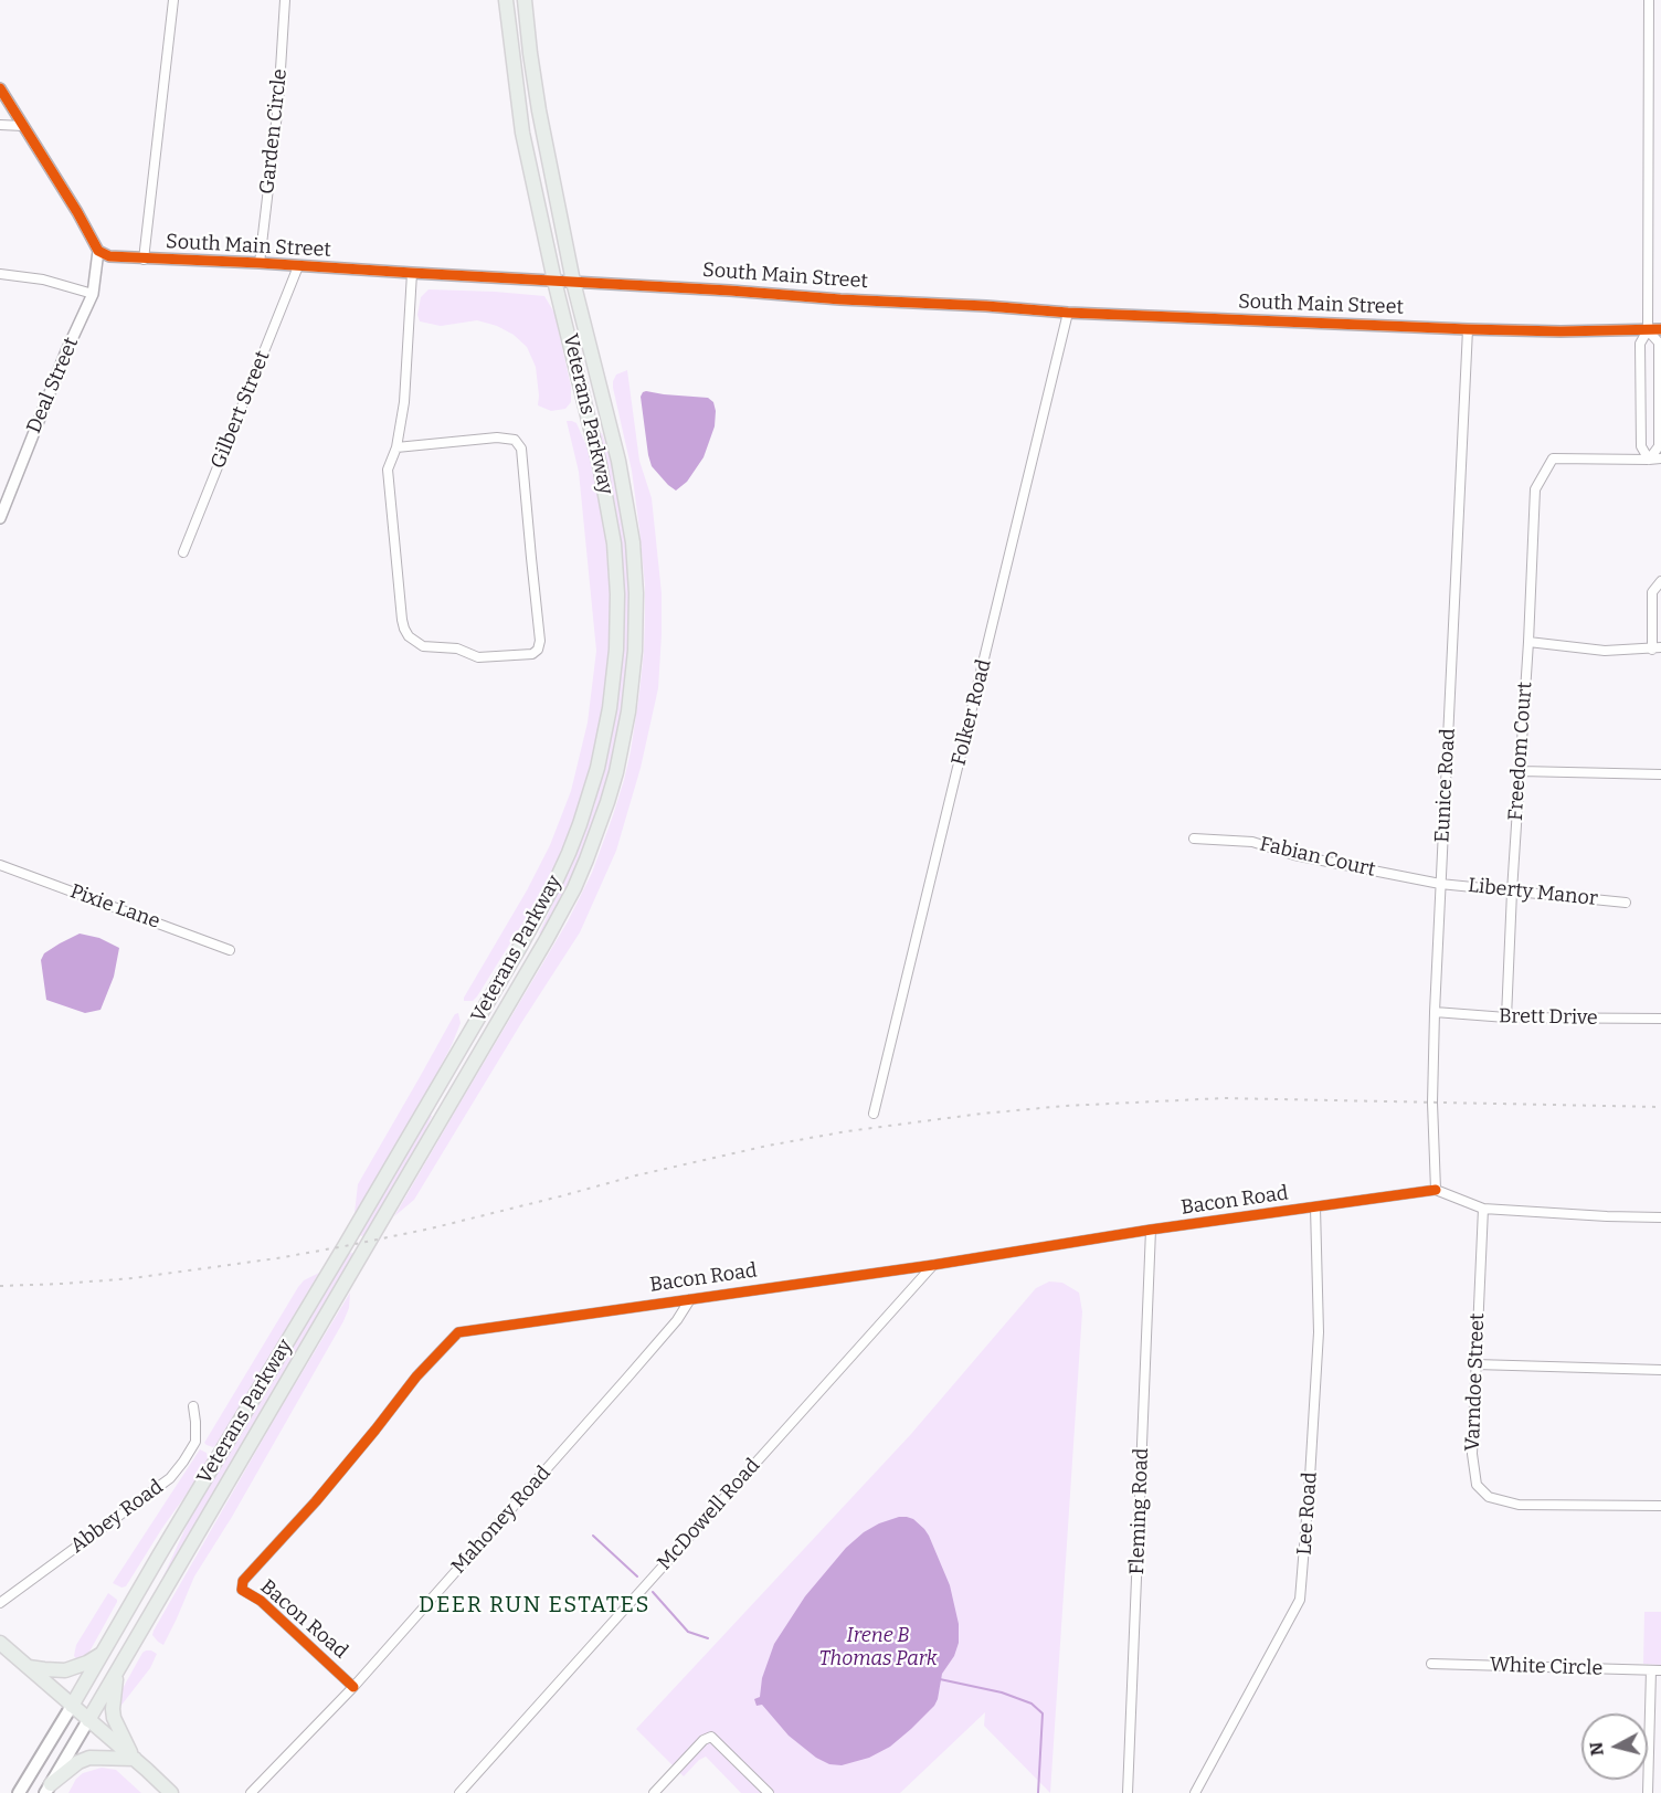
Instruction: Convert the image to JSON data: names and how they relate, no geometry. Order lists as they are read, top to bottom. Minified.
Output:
{"streets":{"main road":["Veterans Parkway"],"street":["Garden Circle","South Main Street","Deal Street","Gilbert Street","Folker Road","Freedom Court","Eunice Road","Fabian Court","Liberty Manor","Pixie Lane","Brett Drive","Bacon Road","Varndoe Street","Fleming Road","Lee Road","McDowell Road","Abbey Road","Mahoney Road","White Circle"]},"crossings":[["Garden Circle","South Main Street"],["South Main Street","Deal Street"],["South Main Street","Gilbert Street"],["South Main Street","Veterans Parkway"],["South Main Street","Folker Road"],["South Main Street","Eunice Road"],["Freedom Court","Liberty Manor"],["Freedom Court","Brett Drive"],["Eunice Road","Fabian Court"],["Eunice Road","Liberty Manor"],["Eunice Road","Brett Drive"],["Eunice Road","Bacon Road"],["Fabian Court","Liberty Manor"],["Bacon Road","Fleming Road"],["Bacon Road","Lee Road"],["Bacon Road","McDowell Road"],["Bacon Road","Mahoney Road"]],"districts":["DEER RUN ESTATES"],"parks":["Irene B Thomas Park"],"north":"left"}
